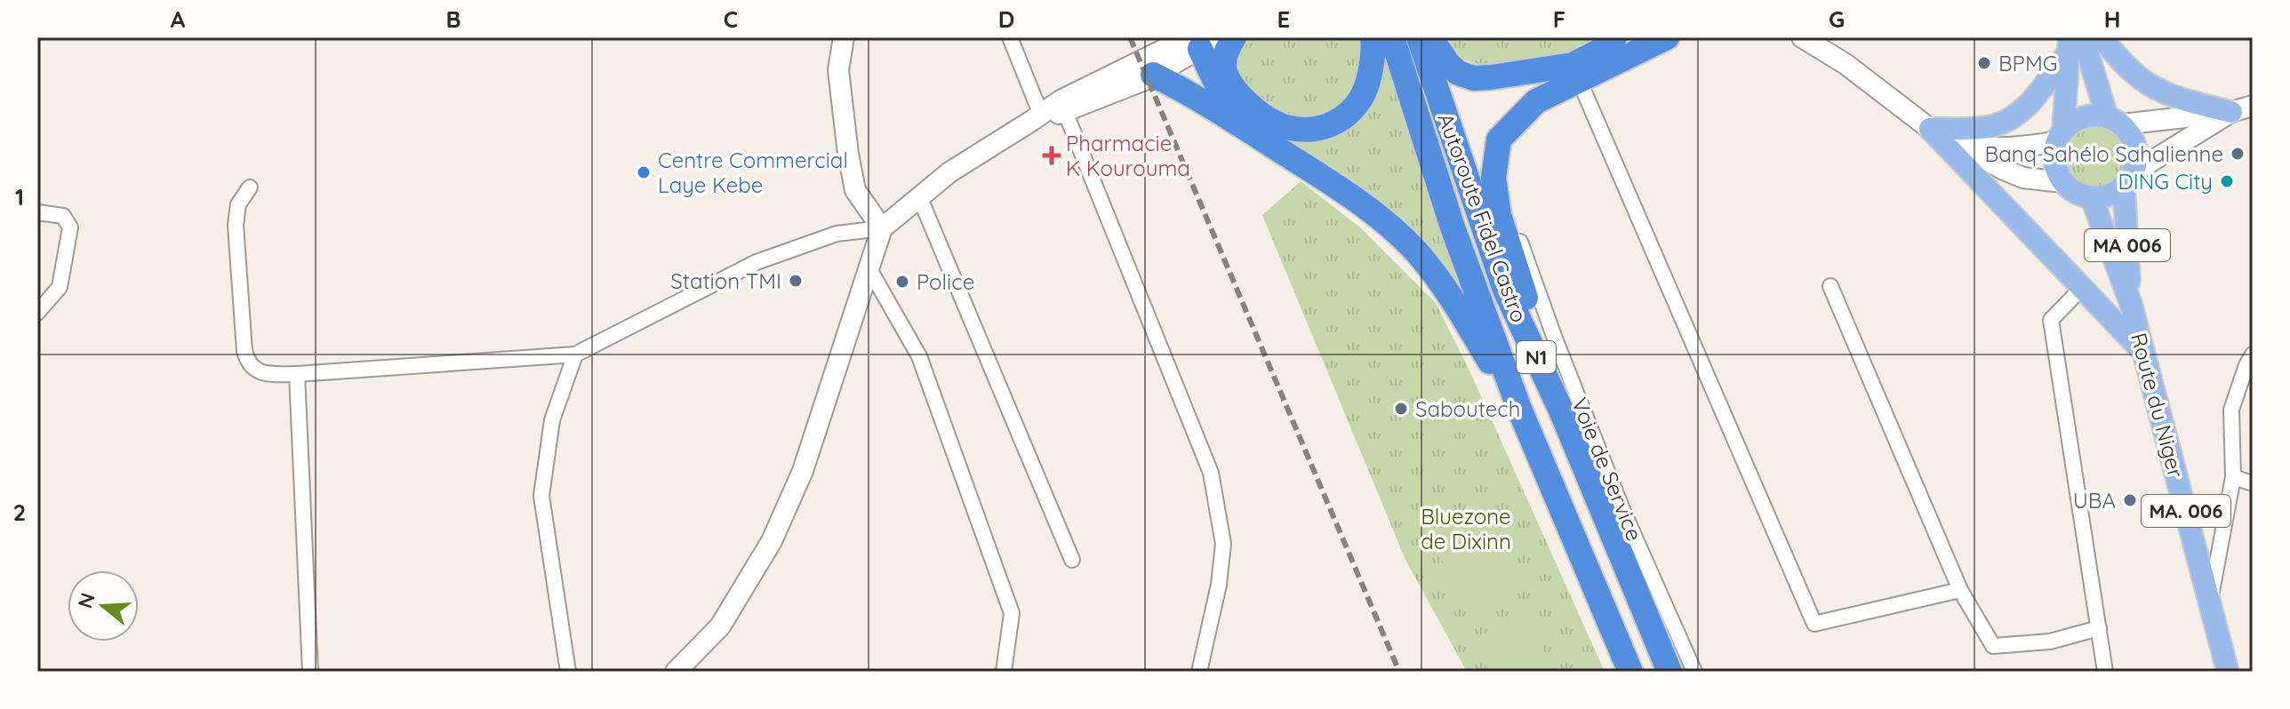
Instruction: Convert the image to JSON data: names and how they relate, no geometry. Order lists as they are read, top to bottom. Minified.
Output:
{"streets":{"highway":["Autoroute Fidel Castro","N1"],"main road":["MA 006","Route du Niger","MA. 006"],"street":["Voie de Service"]},"parks":["Bluezone de Dixinn"],"places":{"other":["BPMG","Banq Sahélo Sahalienne","Centre Commercial Laye Kebe","DING City","Station TMI","Police","Saboutech","UBA"],"health":["Pharmacie K Kourouma"]},"north":"left","grid":{"columns":["A","B","C","D","E","F","G","H"],"rows":["1","2"]}}
